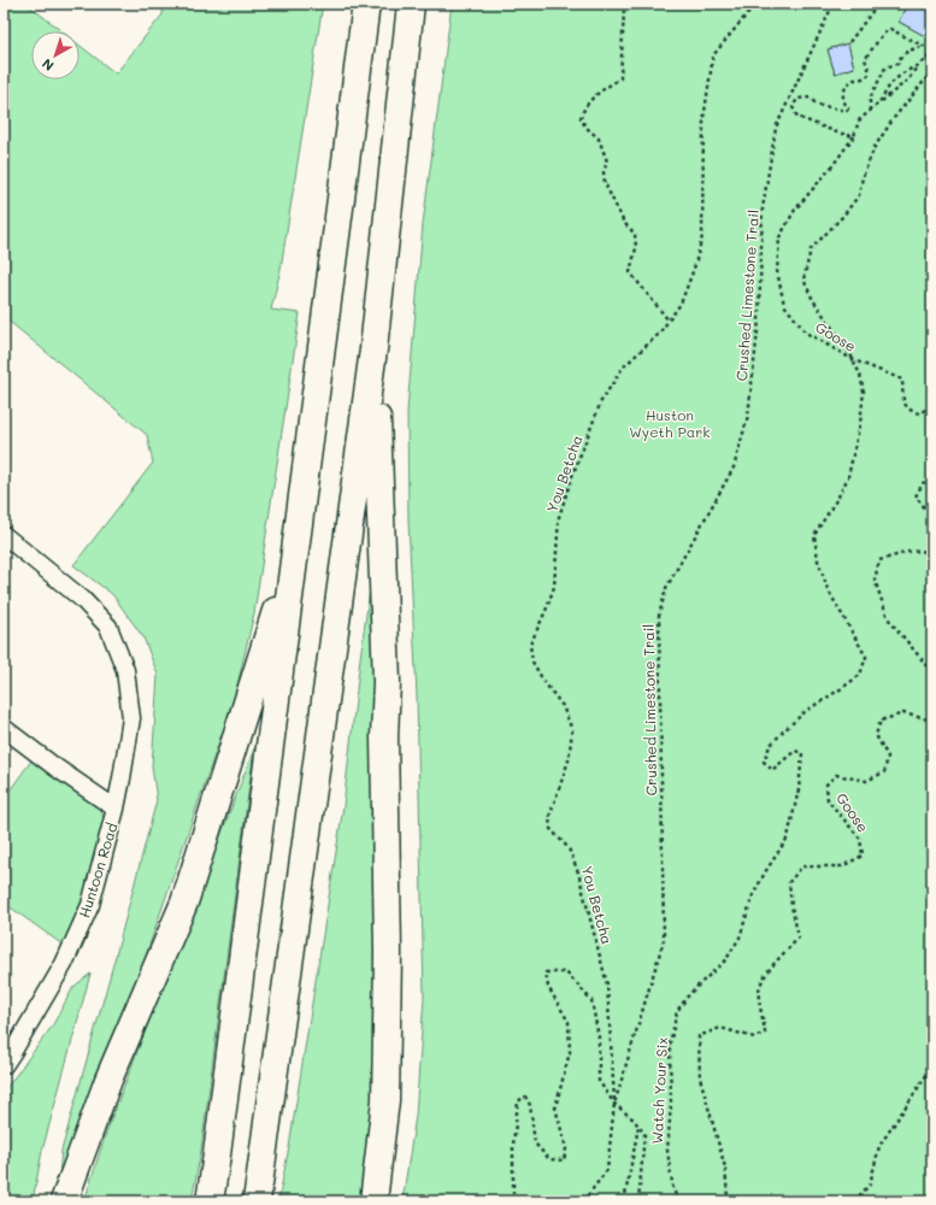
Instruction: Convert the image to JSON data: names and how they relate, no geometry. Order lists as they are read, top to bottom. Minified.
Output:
{"streets":{"street":["Huntoon Road"],"path":["Crushed Limestone Trail","Goose","You Betcha","Watch Your Six"]},"crossings":[["Crushed Limestone Trail","You Betcha"],["Crushed Limestone Trail","Watch Your Six"],["Goose","Watch Your Six"],["You Betcha","Watch Your Six"]],"parks":["Huston Wyeth Park"],"north":"bottom left"}
